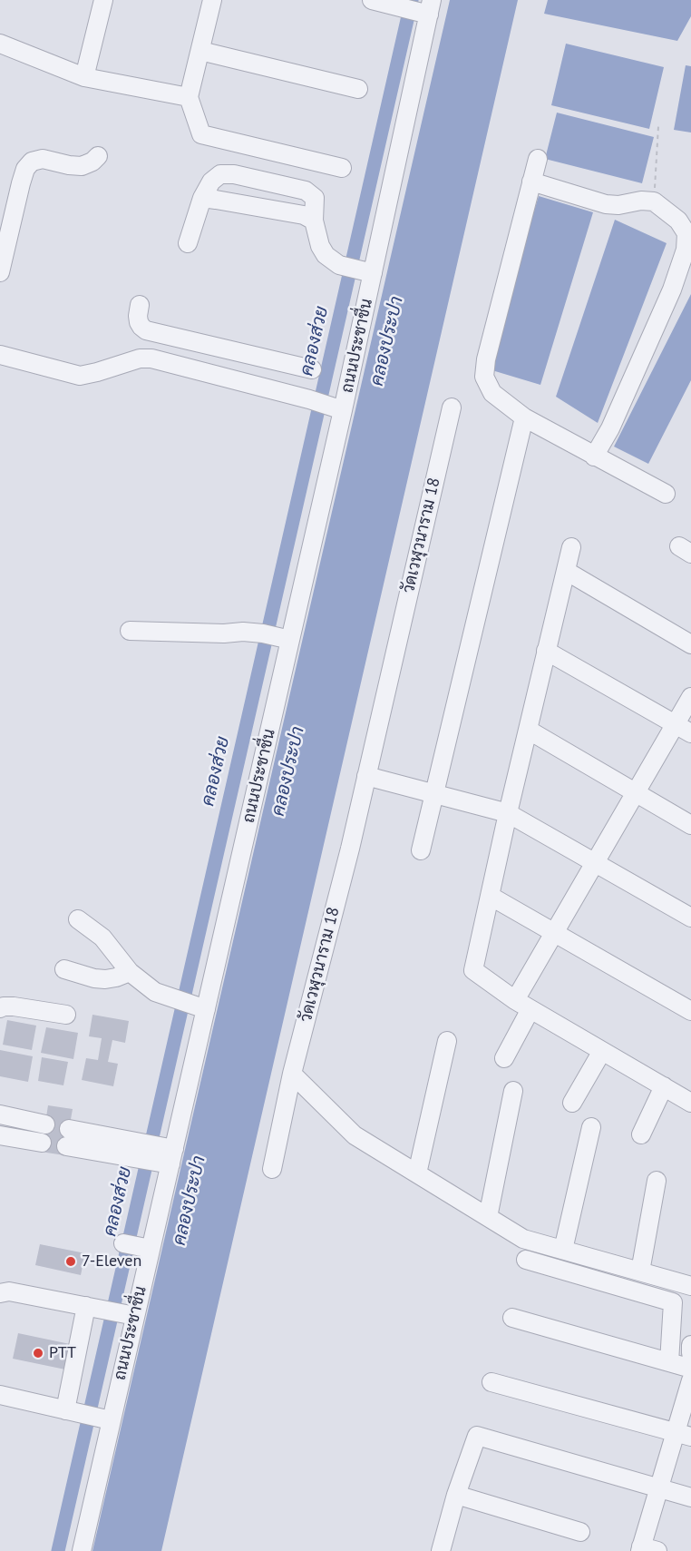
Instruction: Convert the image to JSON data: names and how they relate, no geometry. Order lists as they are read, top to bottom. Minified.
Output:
{"streets":{"street":["ถนนประชาชื่น","วัดเวฬุวนาราม 18"]},"water":["คลองส่วย","คลองประปา"],"places":["7-Eleven","PTT"]}
